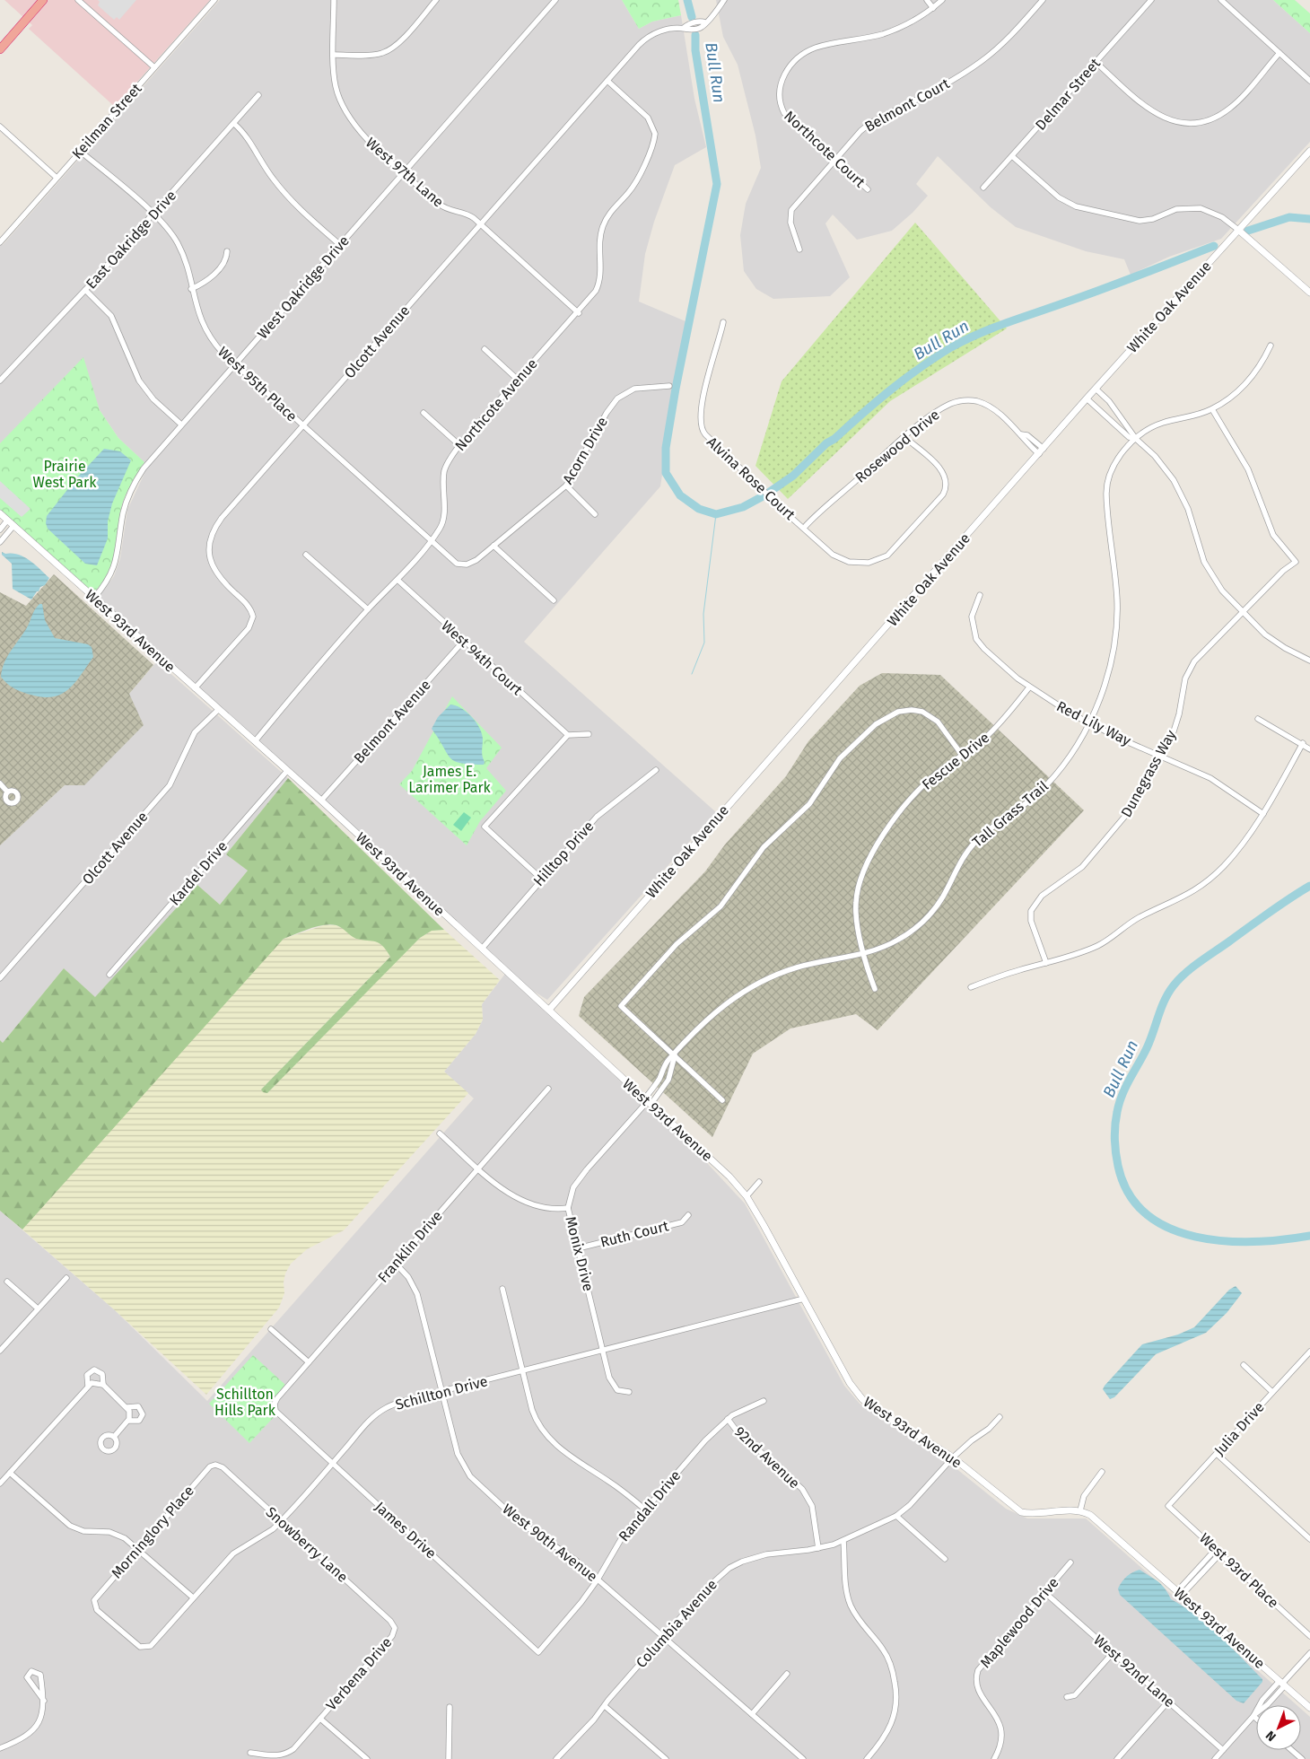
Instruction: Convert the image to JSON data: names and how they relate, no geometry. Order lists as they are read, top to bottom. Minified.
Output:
{"streets":{"street":["Delmar Street","Belmont Court","Keilman Street","Northcote Court","West 97th Lane","East Oakridge Drive","West Oakridge Drive","White Oak Avenue","Olcott Avenue","West 95th Place","Northcote Avenue","Rosewood Drive","Acorn Drive","Alvina Rose Court","West 93rd Avenue","West 94th Court","Belmont Avenue","Red Lily Way","Fescue Drive","Dunegrass Way","Tall Grass Trail","Hilltop Drive","Kardel Drive","Ruth Court","Franklin Drive","Monix Drive","Schillton Drive","Julia Drive","92nd Avenue","Randall Drive","James Drive","Morninglory Place","West 90th Avenue","Snowberry Lane","West 93rd Place","Maplewood Drive","Columbia Avenue","West 92nd Lane","Verbena Drive"]},"crossings":[["Belmont Court","Northcote Court"],["Keilman Street","West 95th Place"],["West 97th Lane","West Oakridge Drive"],["West 97th Lane","Olcott Avenue"],["West 97th Lane","Northcote Avenue"],["East Oakridge Drive","West 95th Place"],["West Oakridge Drive","West 95th Place"],["West Oakridge Drive","West 93rd Avenue"],["White Oak Avenue","Rosewood Drive"],["White Oak Avenue","West 93rd Avenue"],["Olcott Avenue","West 95th Place"],["Olcott Avenue","Northcote Avenue"],["Olcott Avenue","West 93rd Avenue"],["West 95th Place","Northcote Avenue"],["West 95th Place","Acorn Drive"],["Northcote Avenue","West 93rd Avenue"],["Northcote Avenue","West 94th Court"],["Rosewood Drive","Alvina Rose Court"],["West 93rd Avenue","Belmont Avenue"],["West 93rd Avenue","Tall Grass Trail"],["West 93rd Avenue","Hilltop Drive"],["West 93rd Avenue","Kardel Drive"],["West 93rd Avenue","Monix Drive"],["West 93rd Avenue","Schillton Drive"],["West 93rd Avenue","Columbia Avenue"],["West 94th Court","Belmont Avenue"],["Red Lily Way","Fescue Drive"],["Red Lily Way","Dunegrass Way"],["Red Lily Way","Tall Grass Trail"],["Fescue Drive","Tall Grass Trail"],["Dunegrass Way","Tall Grass Trail"],["Tall Grass Trail","Monix Drive"],["Ruth Court","Monix Drive"],["Franklin Drive","James Drive"],["Franklin Drive","West 90th Avenue"],["Monix Drive","Schillton Drive"],["Schillton Drive","James Drive"],["Schillton Drive","Morninglory Place"],["Schillton Drive","West 90th Avenue"],["Schillton Drive","Snowberry Lane"],["Julia Drive","West 93rd Place"],["92nd Avenue","Randall Drive"],["92nd Avenue","Columbia Avenue"],["Randall Drive","James Drive"],["Randall Drive","West 90th Avenue"],["Morninglory Place","Snowberry Lane"],["West 90th Avenue","Columbia Avenue"],["Snowberry Lane","Verbena Drive"],["Maplewood Drive","West 92nd Lane"]],"water":["Bull Run"],"parks":["Prairie West Park","James E. Larimer Park","Schillton Hills Park"],"north":"bottom left"}
